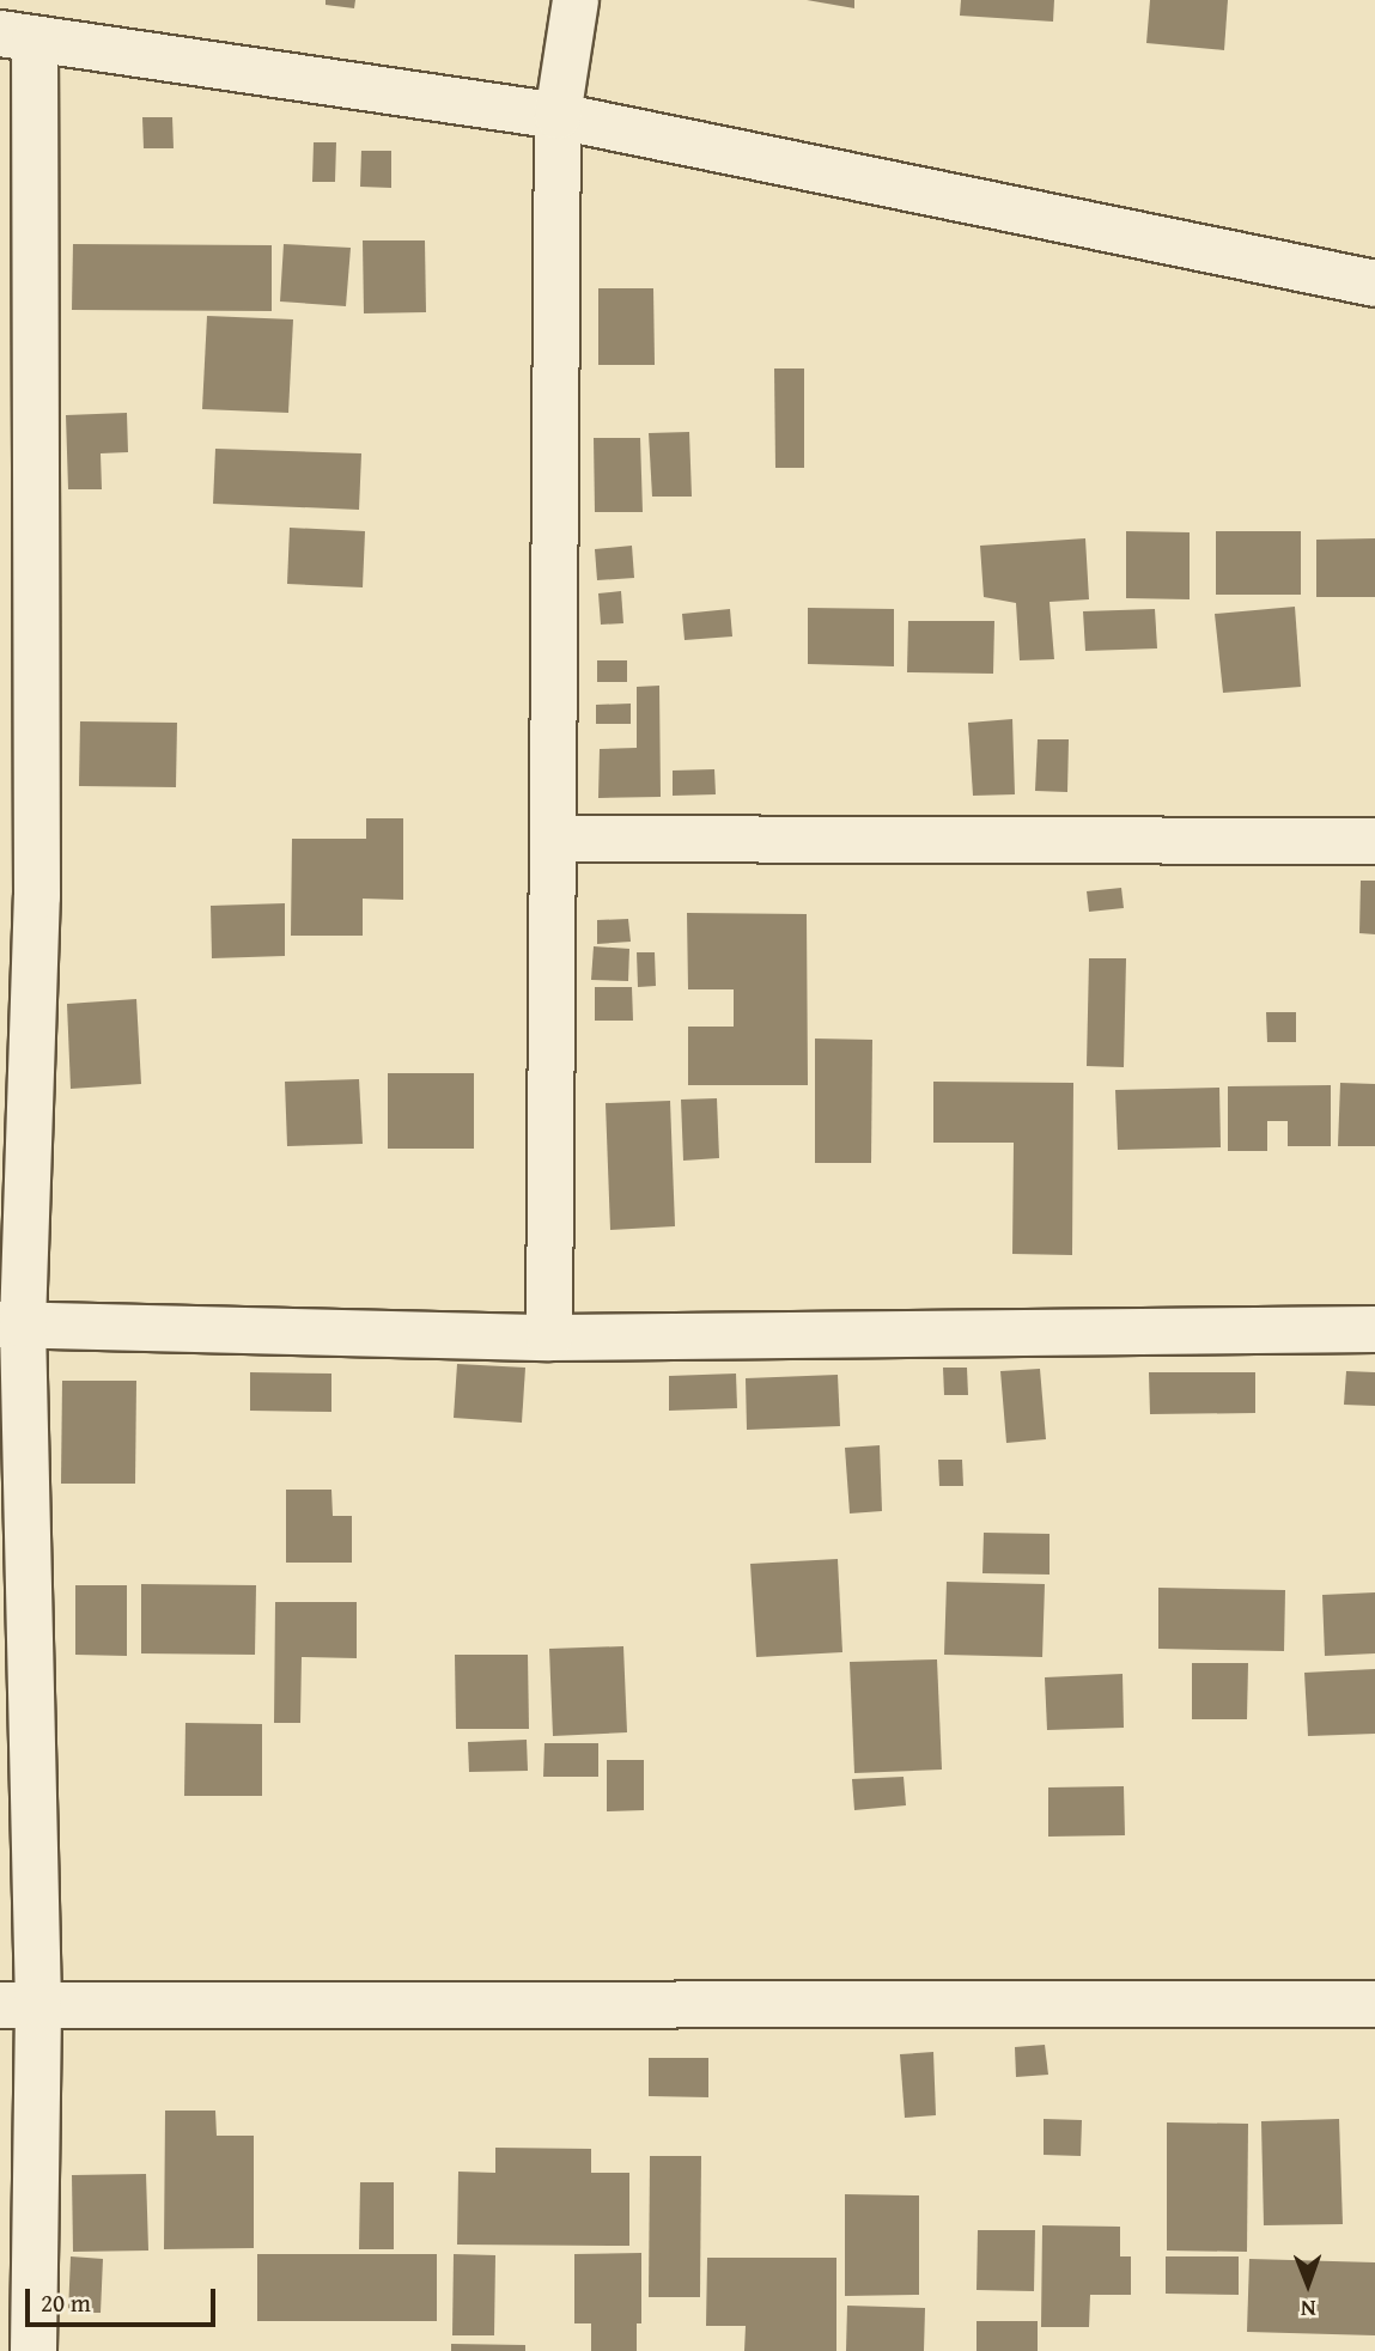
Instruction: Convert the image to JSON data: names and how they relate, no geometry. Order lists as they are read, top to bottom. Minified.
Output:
{"scale_bar":"20 m","north":"bottom"}
